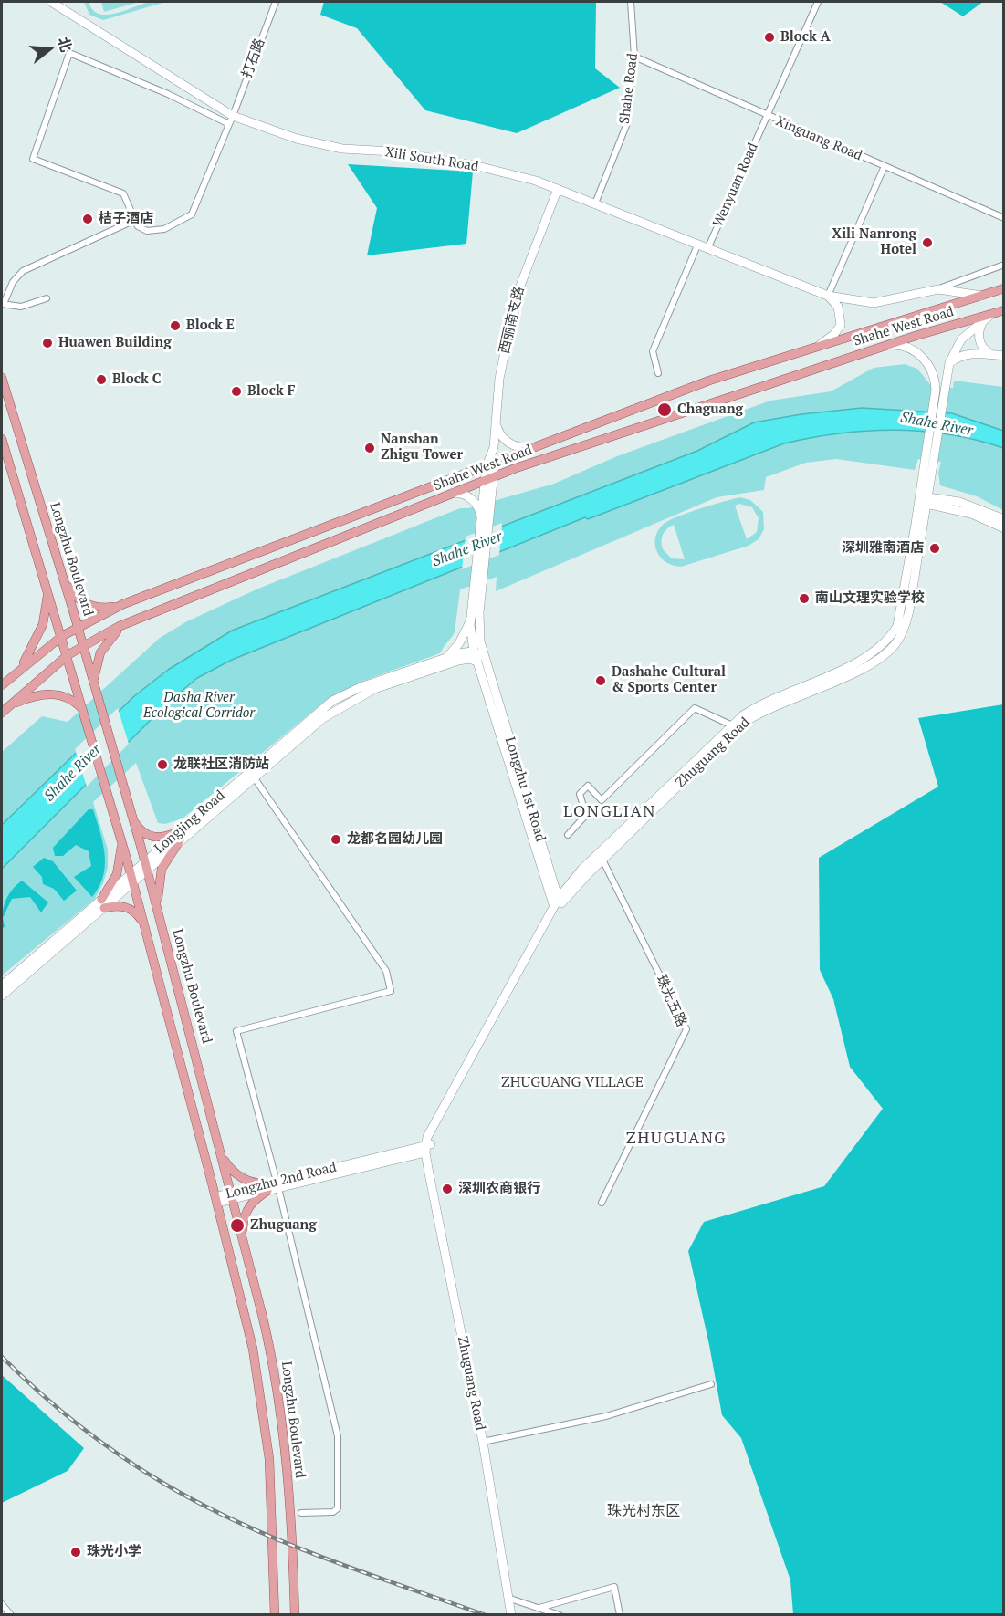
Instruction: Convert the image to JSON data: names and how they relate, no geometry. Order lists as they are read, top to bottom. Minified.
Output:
{"streets":{"main road":["Shahe West Road","Longzhu Boulevard"],"street":["打石路","Shahe Road","Xinguang Road","Xili South Road","Wenyuan Road","西丽南支路","Zhuguang Road","Longzhu 1st Road","Longjing Road","珠光五路","Longzhu 2nd Road"]},"crossings":[["打石路","Xili South Road"],["Shahe Road","Xinguang Road"],["Shahe Road","Xili South Road"],["Xinguang Road","Wenyuan Road"],["Xili South Road","Wenyuan Road"],["Xili South Road","西丽南支路"],["Xili South Road","Shahe West Road"],["西丽南支路","Shahe West Road"],["西丽南支路","Longzhu 1st Road"],["Shahe West Road","Longzhu Boulevard"],["Shahe West Road","Zhuguang Road"],["Shahe West Road","Longzhu 1st Road"],["Longzhu Boulevard","Longjing Road"],["Longzhu Boulevard","Longzhu 2nd Road"],["Zhuguang Road","Longzhu 1st Road"],["Zhuguang Road","珠光五路"],["Zhuguang Road","Longzhu 2nd Road"],["Longzhu 1st Road","Longjing Road"]],"districts":["LONGLIAN","ZHUGUANG VILLAGE","ZHUGUANG","珠光村东区"],"water":["Shahe River"],"parks":["Dasha River Ecological Corridor"],"places":["Block A","桔子酒店","Xili Nanrong Hotel","Block E","Huawen Building","Block C","Block F","Chaguang","Nanshan Zhigu Tower","深圳雅南酒店","南山文理实验学校","Dashahe Cultural & Sports Center","龙联社区消防站","龙都名园幼儿园","深圳农商银行","Zhuguang","珠光小学"],"north":"right"}
